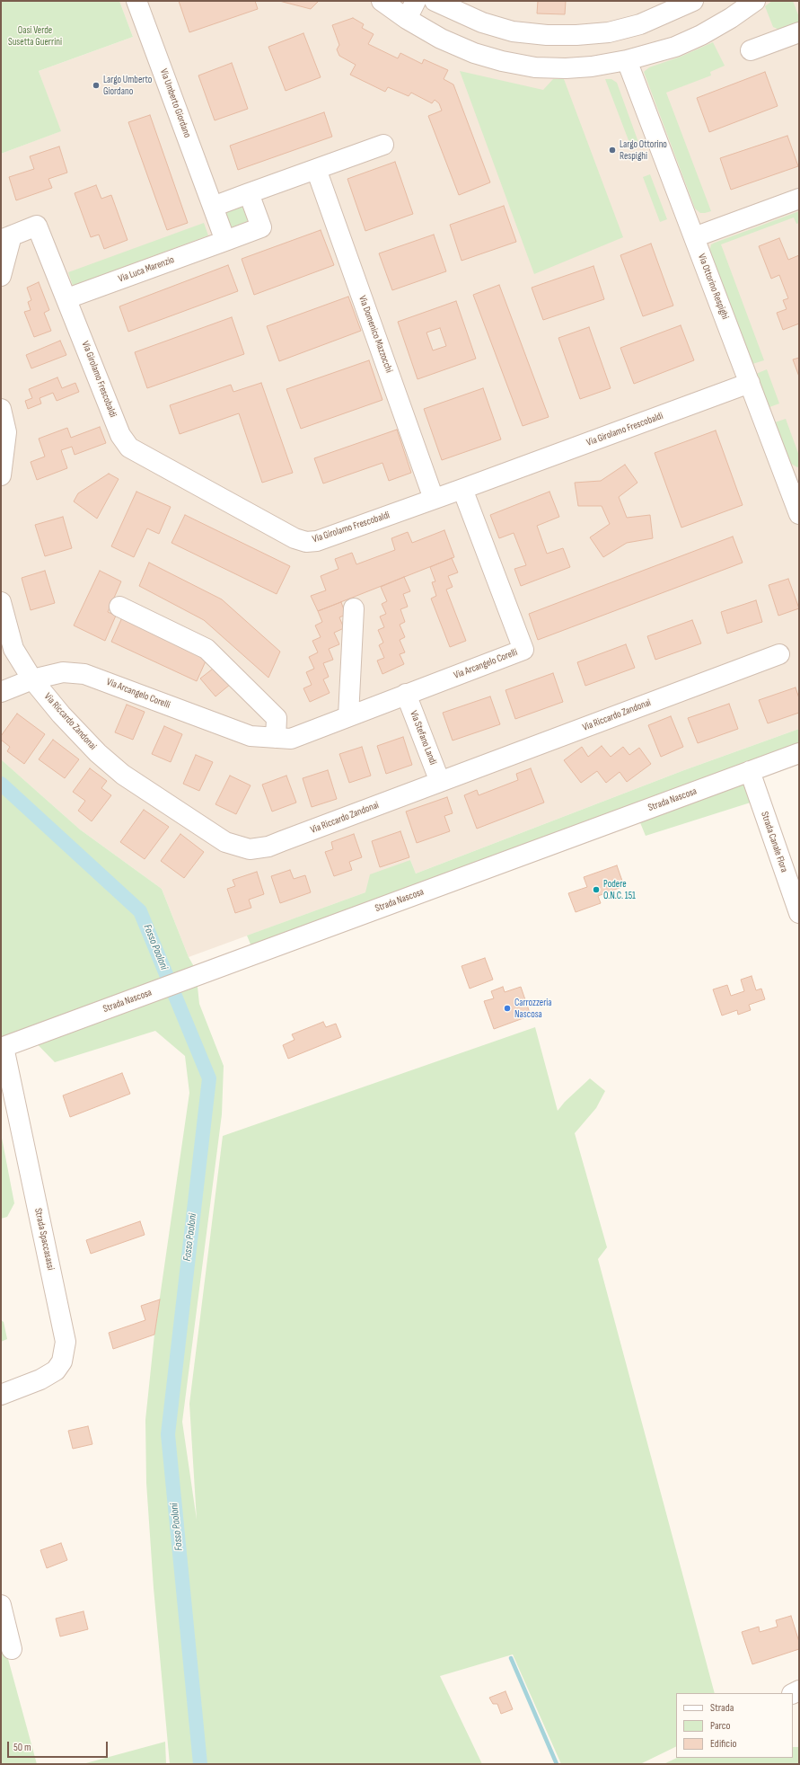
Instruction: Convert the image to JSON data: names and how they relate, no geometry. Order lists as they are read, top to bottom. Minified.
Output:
{"streets":{"street":["Via Umberto Giordano","Via Luca Marenzio","Via Ottorino Respighi","Via Domenico Mazzocchi","Via Girolamo Frescobaldi","Via Arcangelo Corelli","Via Riccardo Zandonai","Via Stefano Landi","Strada Nascosa","Strada Canale Flora","Strada Spaccasassi"]},"crossings":[["Via Luca Marenzio","Via Girolamo Frescobaldi"],["Via Ottorino Respighi","Via Girolamo Frescobaldi"],["Via Domenico Mazzocchi","Via Girolamo Frescobaldi"],["Via Girolamo Frescobaldi","Via Arcangelo Corelli"],["Via Arcangelo Corelli","Via Riccardo Zandonai"],["Via Arcangelo Corelli","Via Stefano Landi"],["Via Riccardo Zandonai","Via Stefano Landi"],["Strada Nascosa","Strada Canale Flora"],["Strada Nascosa","Strada Spaccasassi"]],"water":["Fosso Paoloni"],"parks":["Oasi Verde Susetta Guerrini"],"places":["Largo Umberto Giordano","Largo Ottorino Respighi","Podere O.N.C. 151","Carrozzeria Nascosa"],"legend":["Strada","Parco","Edificio"],"scale_bar":"50 m"}
